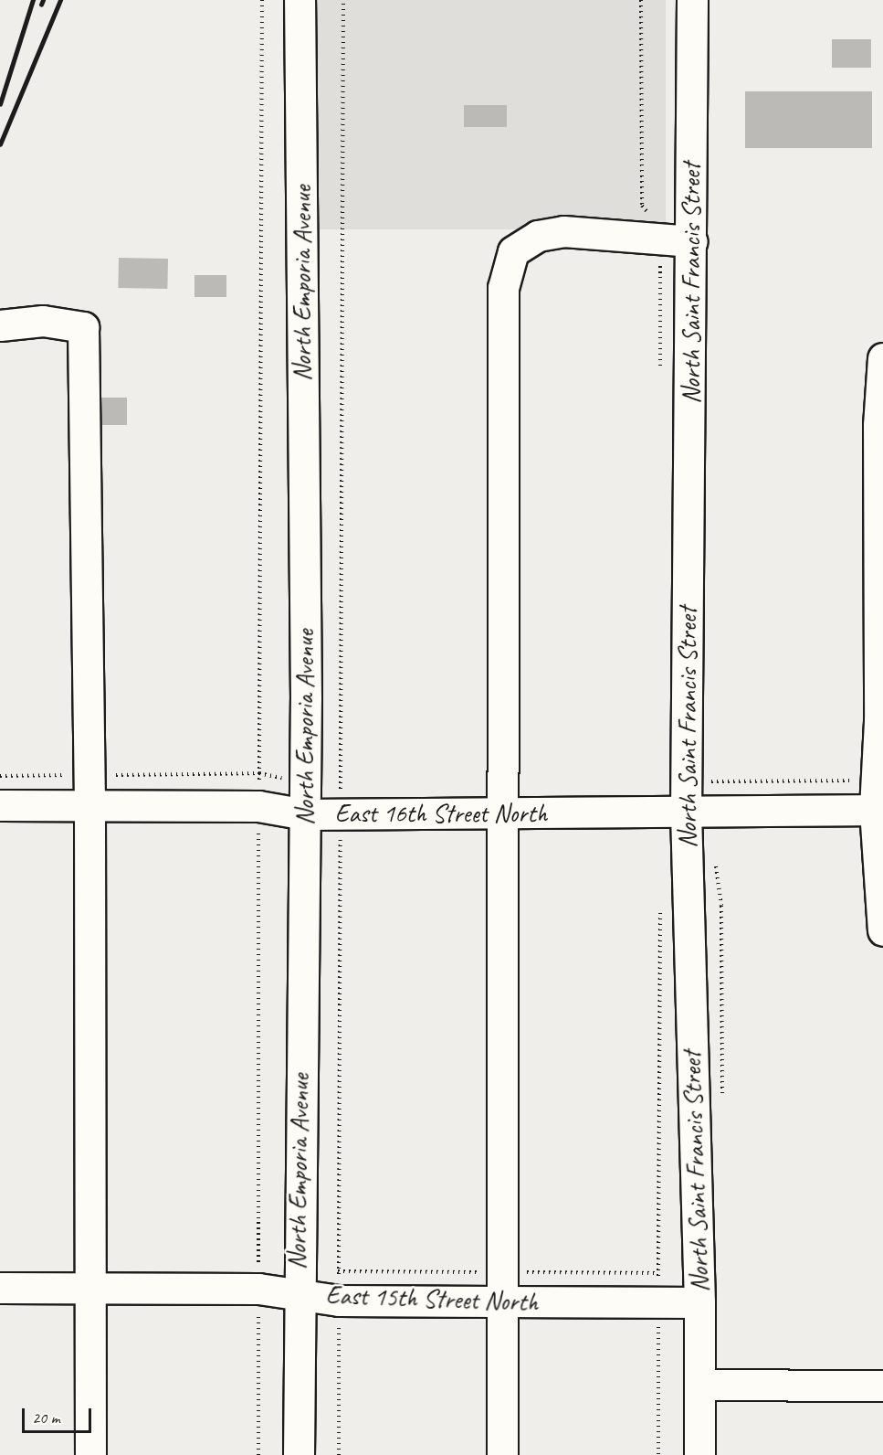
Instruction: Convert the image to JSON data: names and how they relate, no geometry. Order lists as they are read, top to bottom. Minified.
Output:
{"streets":{"street":["North Emporia Avenue","North Saint Francis Street","East 16th Street North","East 15th Street North"]},"crossings":[["North Emporia Avenue","East 16th Street North"],["North Emporia Avenue","East 15th Street North"],["North Saint Francis Street","East 16th Street North"],["North Saint Francis Street","East 15th Street North"]],"scale_bar":"20 m"}
